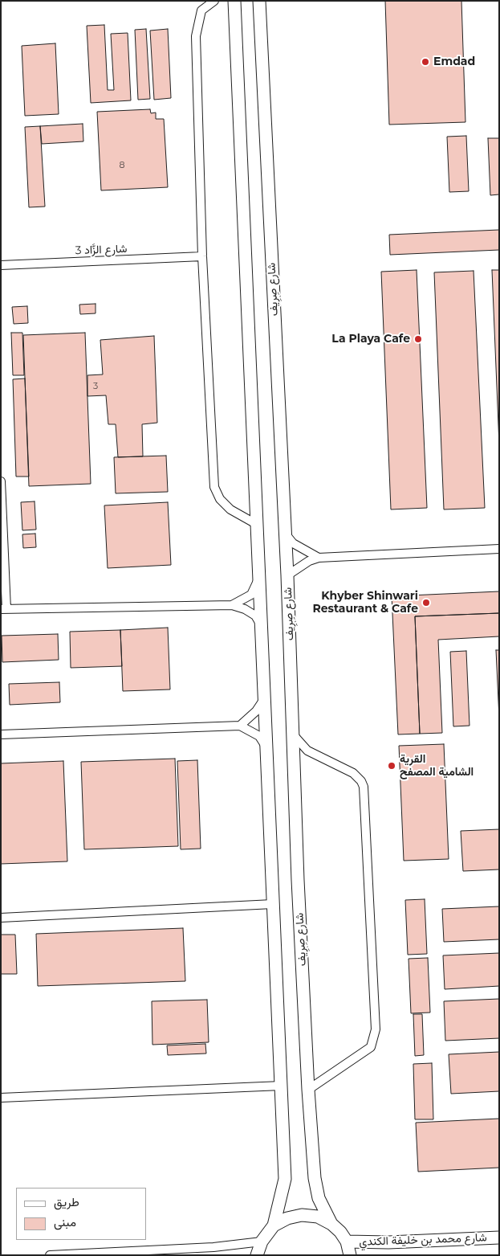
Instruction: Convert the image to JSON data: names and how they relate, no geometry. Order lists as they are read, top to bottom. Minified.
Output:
{"streets":{"main road":["شارع صِرِيف","شارع محمد بن خليفة الكندي"],"street":["شارع الزَّاد 3"]},"places":["Emdad","La Playa Cafe","Khyber Shinwari Restaurant & Cafe","القرية الشامية المصفح"],"house_numbers":["8","3"],"legend":["طريق","مبنى"]}
